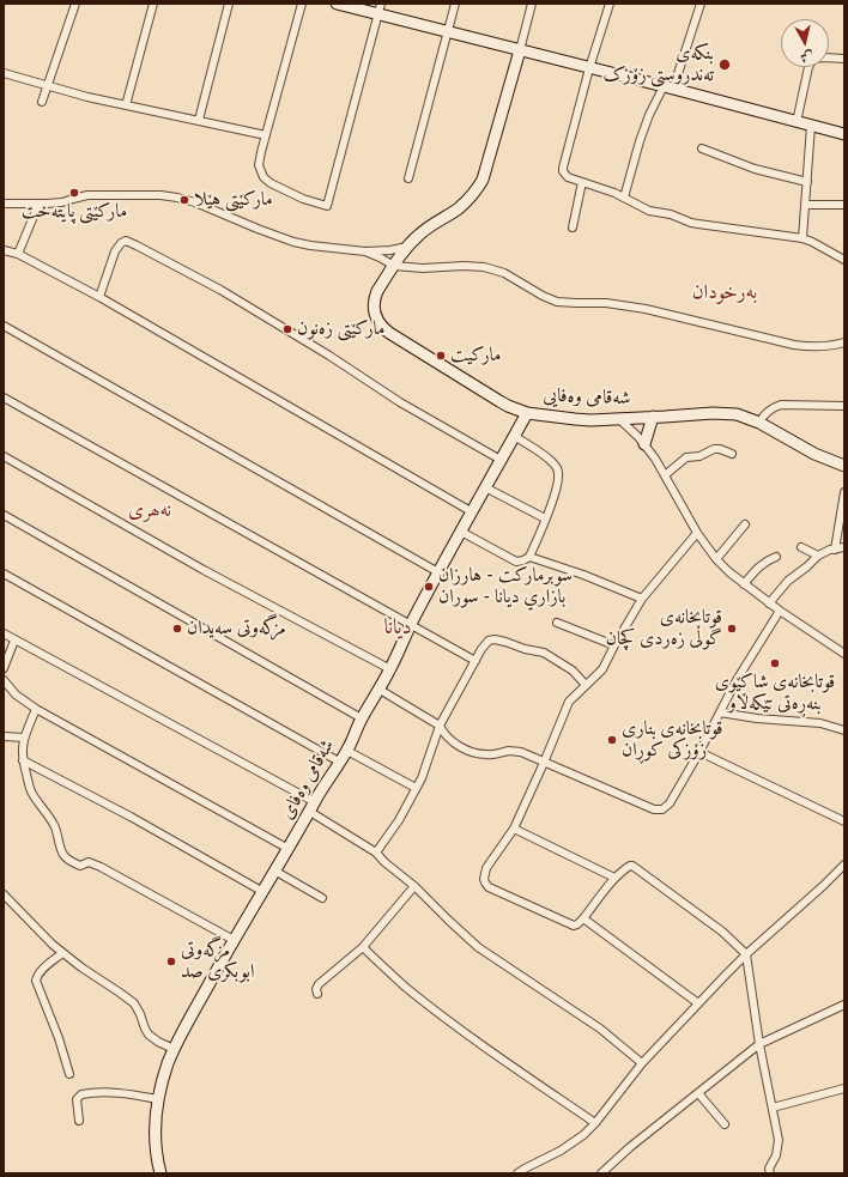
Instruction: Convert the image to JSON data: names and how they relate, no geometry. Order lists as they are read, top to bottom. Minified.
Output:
{"streets":{"street":["شەقامی وەفایی","شەقامی وەفای"]},"crossings":[["شەقامی وەفایی","شەقامی وەفای"]],"districts":["بەرخودان","نەھری","دیانا"],"places":["بنکەی تەندروستی زۆزک","مارکێتی پایتەخت","مارکێتی هێلا","مارکێتی زەنون","ماركيت","سوبرماركت - هارزان بازاري ديانا - سوران","مزگەوتی سەیدان","قوتابخانەی گوڵی زەردی کچان","قوتابخانەی شاکێوی بنەڕەتی تێکەڵاو","قوتابخانەی بناری زۆزکی کوڕان","مزگەوتی ابوبکری صد"],"north":"bottom"}
